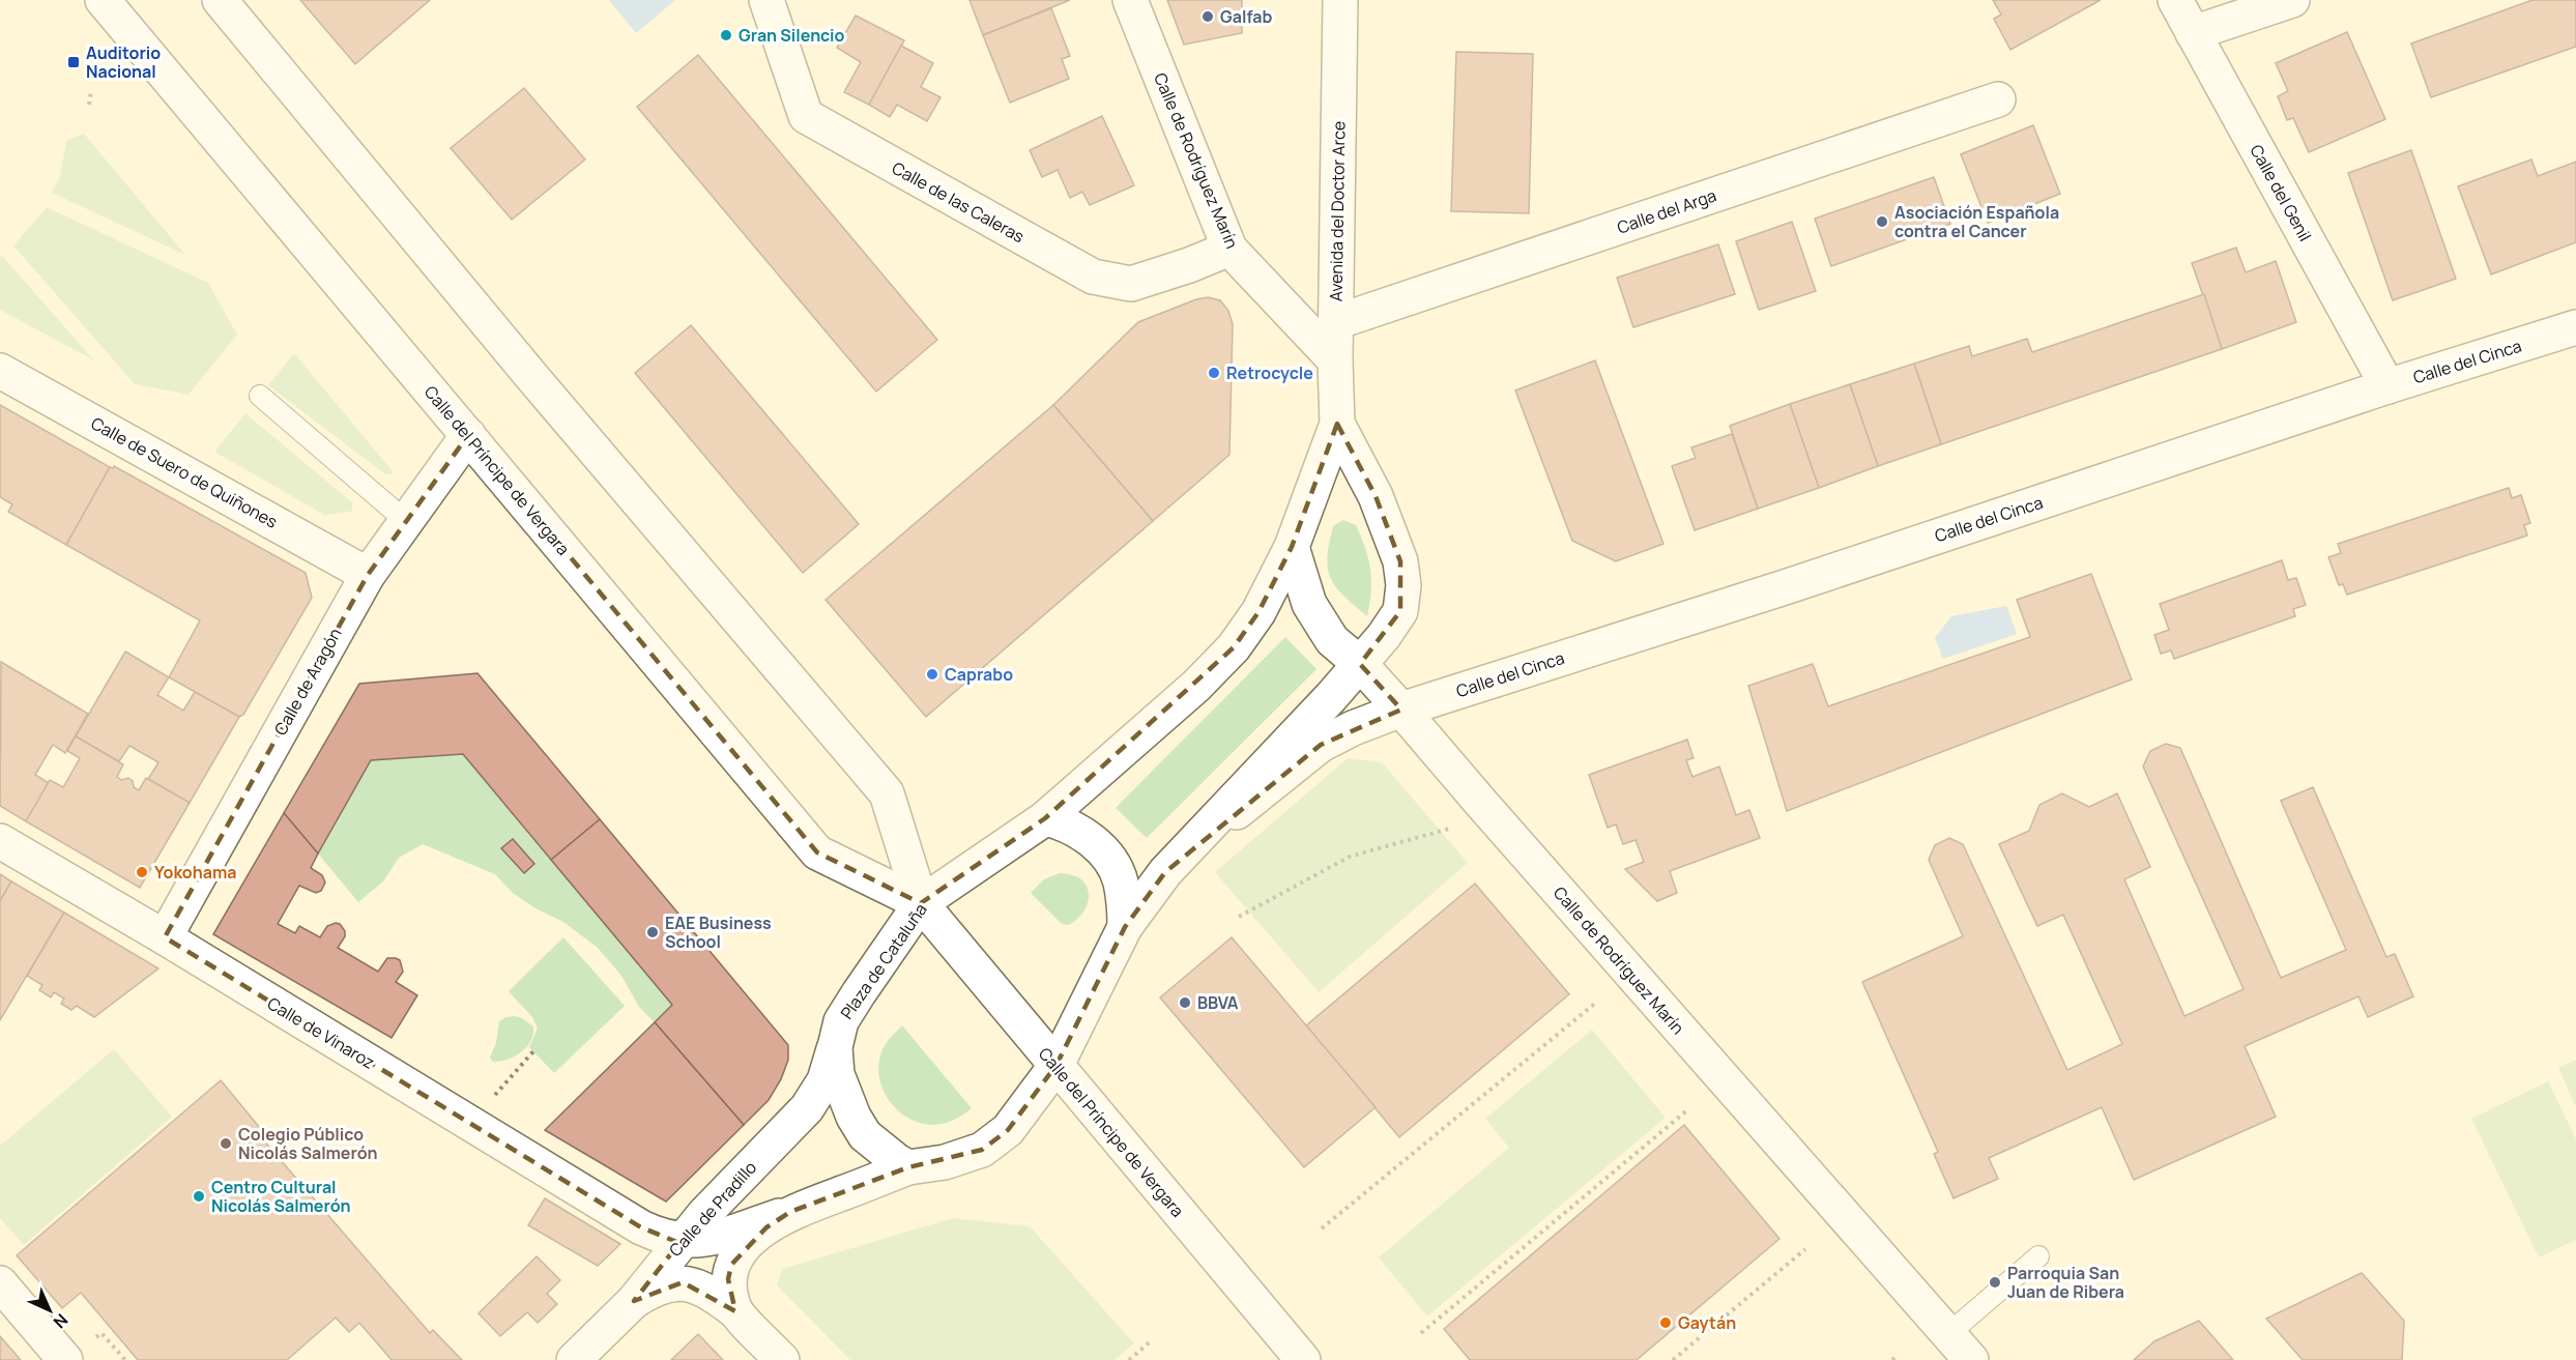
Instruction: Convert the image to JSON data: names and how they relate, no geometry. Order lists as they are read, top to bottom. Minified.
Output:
{"streets":{"street":["Calle de Rodríguez Marín","Calle del Genil","Calle de las Caleras","Avenida del Doctor Arce","Calle del Arga","Calle del Cinca","Calle del Príncipe de Vergara","Calle de Suero de Quiñones","Calle de Aragón","Plaza de Cataluña","Calle de Vinaroz","Calle de Pradillo"]},"crossings":[["Calle de Rodríguez Marín","Calle de las Caleras"],["Calle de Rodríguez Marín","Avenida del Doctor Arce"],["Calle de Rodríguez Marín","Calle del Cinca"],["Calle de Rodríguez Marín","Plaza de Cataluña"],["Calle del Genil","Calle del Cinca"],["Avenida del Doctor Arce","Calle del Arga"],["Avenida del Doctor Arce","Plaza de Cataluña"],["Calle del Príncipe de Vergara","Calle de Aragón"],["Calle del Príncipe de Vergara","Plaza de Cataluña"],["Calle de Suero de Quiñones","Calle de Aragón"],["Calle de Aragón","Calle de Vinaroz"],["Plaza de Cataluña","Calle de Pradillo"],["Calle de Vinaroz","Calle de Pradillo"]],"places":{"other":["Galfab","Gran Silencio","Asociación Española contra el Cancer","Retrocycle","Caprabo","Yokohama","EAE Business School","BBVA","Colegio Público Nicolás Salmerón","Centro Cultural Nicolás Salmerón","Parroquia San Juan de Ribera","Gaytán"],"transit":["Auditorio Nacional"]},"north":"bottom right"}
